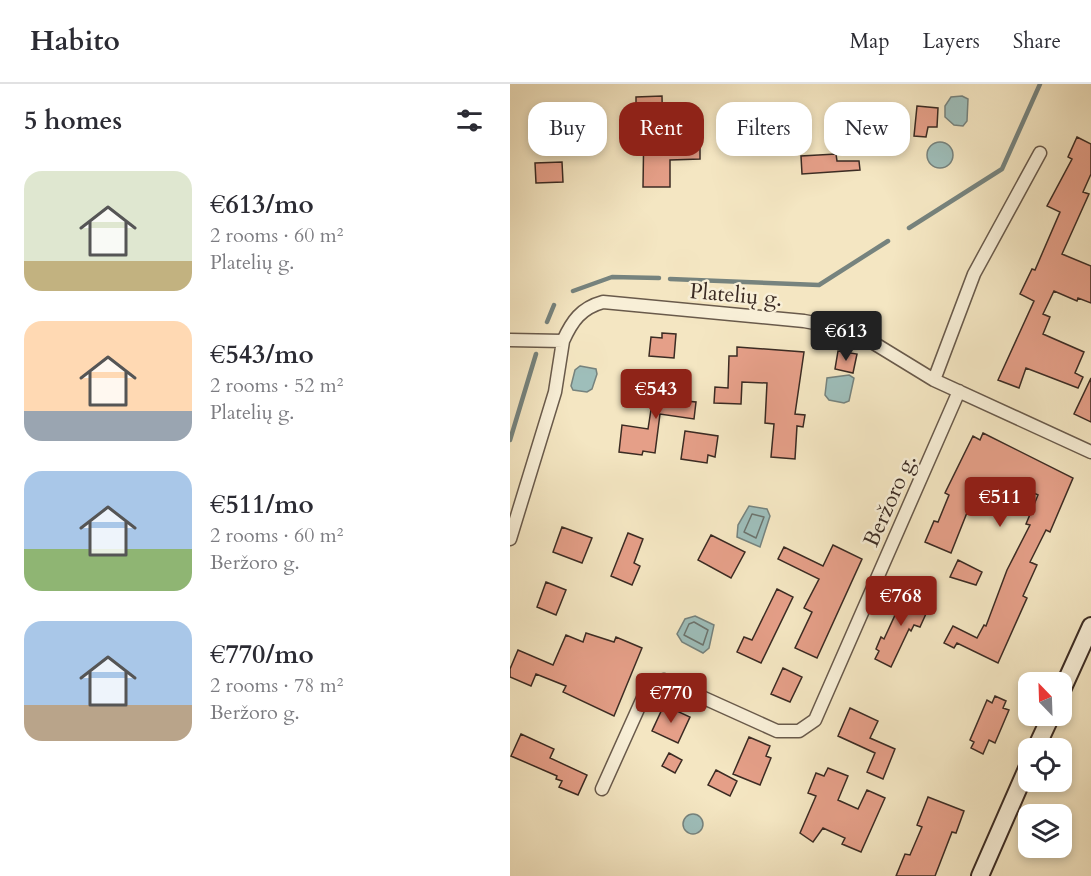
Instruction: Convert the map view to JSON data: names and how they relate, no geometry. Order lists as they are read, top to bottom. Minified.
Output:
{"streets":{"street":["Platelių g.","Beržoro g."]},"crossings":[["Platelių g.","Beržoro g."]],"north":"top left","page":{"header":"Habito","nav":["Map","Layers","Share"],"heading":"5 homes","chip":["Buy","Rent","Filters","New"],"list":[{"name":"€613/mo","note":"2 rooms · 60 m² · Platelių g."},{"name":"€543/mo","note":"2 rooms · 52 m² · Platelių g."},{"name":"€511/mo","note":"2 rooms · 60 m² · Beržoro g."},{"name":"€770/mo","note":"2 rooms · 78 m² · Beržoro g."}],"price":["€613","€543","€511","€768","€770"]}}
